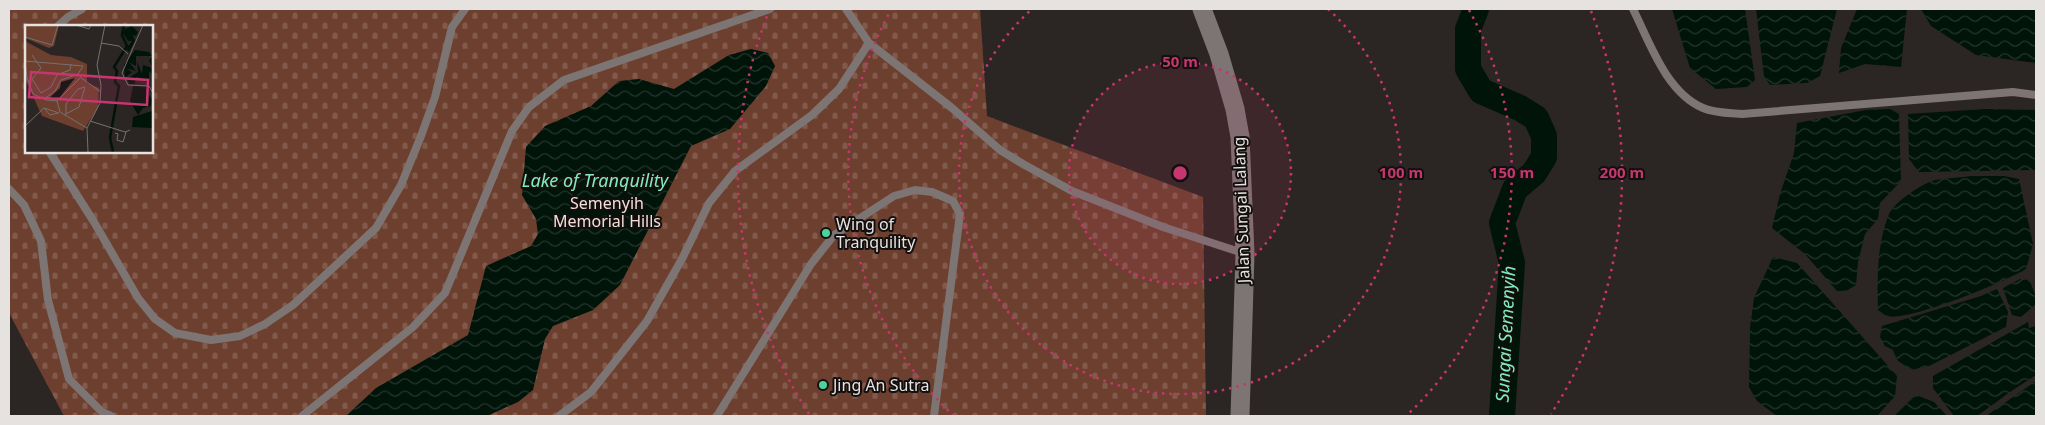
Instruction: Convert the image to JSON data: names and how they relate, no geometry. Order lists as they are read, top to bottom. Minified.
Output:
{"streets":{"street":["Jalan Sungai Lalang"]},"water":["Lake of Tranquility","Sungai Semenyih"],"parks":["Semenyih Memorial Hills"],"places":["Wing of Tranquility","Jing An Sutra"],"rings":["50 m","100 m","150 m","200 m"]}
